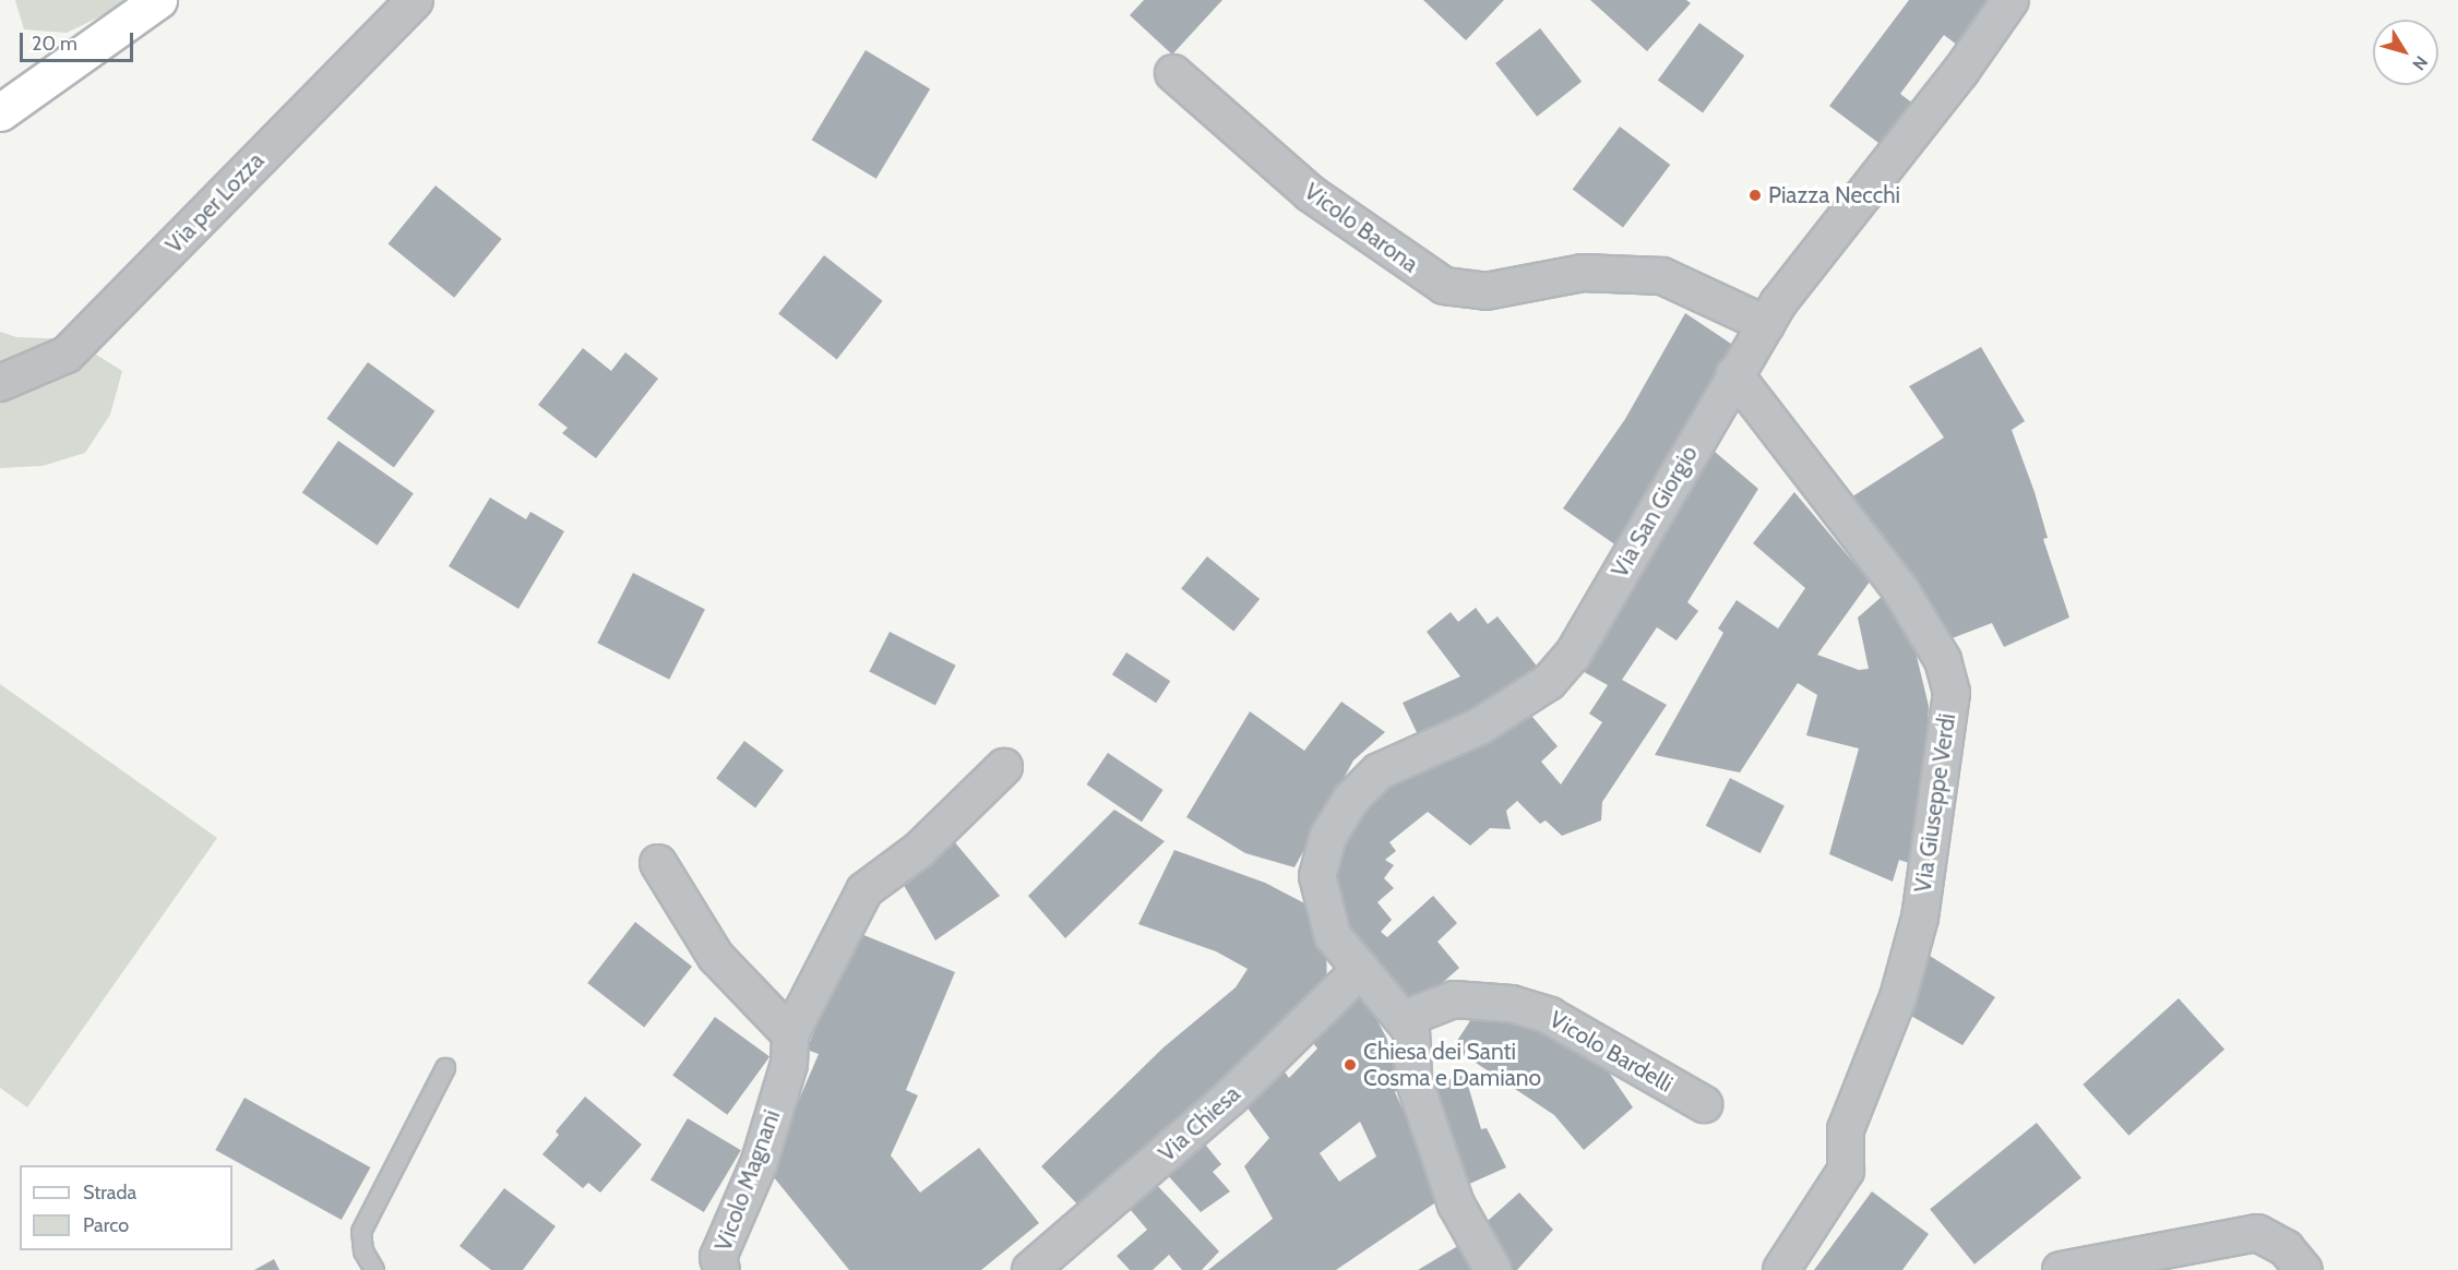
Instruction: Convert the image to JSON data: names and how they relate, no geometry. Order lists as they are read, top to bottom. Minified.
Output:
{"streets":{"street":["Via per Lozza","Vicolo Barona","Via San Giorgio","Via Giuseppe Verdi","Vicolo Bardelli","Via Chiesa","Vicolo Magnani"]},"crossings":[["Vicolo Barona","Via San Giorgio"],["Via San Giorgio","Via Giuseppe Verdi"],["Via San Giorgio","Vicolo Bardelli"],["Via San Giorgio","Via Chiesa"]],"places":["Piazza Necchi","Chiesa dei Santi Cosma e Damiano"],"legend":["Strada","Parco"],"scale_bar":"20 m","north":"bottom right"}
